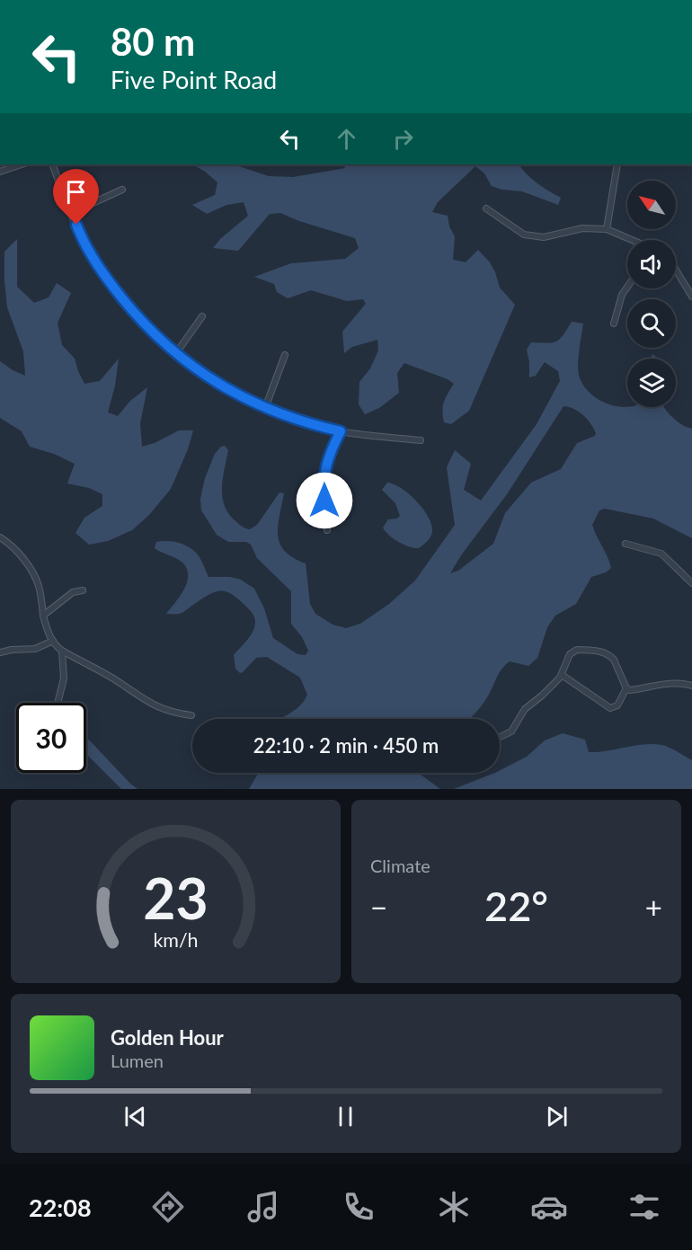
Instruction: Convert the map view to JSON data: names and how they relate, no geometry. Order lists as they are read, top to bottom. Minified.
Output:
{"north":"top left","page":{"turn":["80 m","Five Point Road"],"limit":"30","trip":"22:10 · 2 min · 450 m","tile":"Climate","heat":["−","22°","+"],"song":["Golden Hour","Lumen"],"tabs":"22:08","gauge":["23","km/h"]}}
